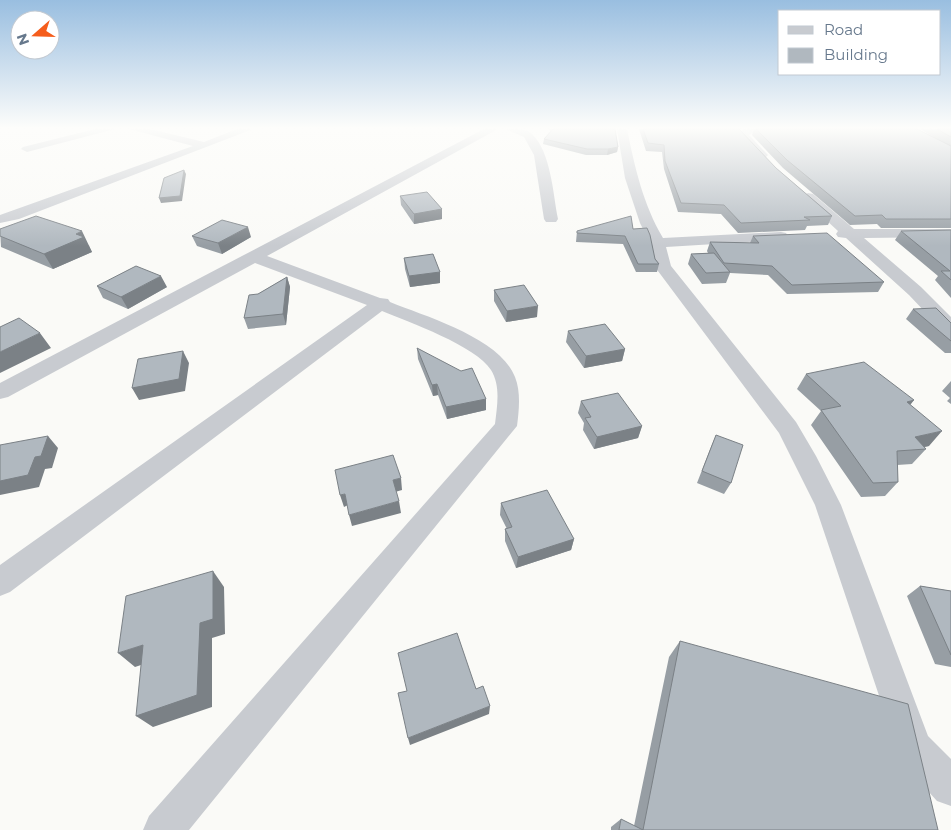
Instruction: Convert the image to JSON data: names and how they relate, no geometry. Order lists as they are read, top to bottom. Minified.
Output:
{"legend":["Road","Building"],"north":"left"}
